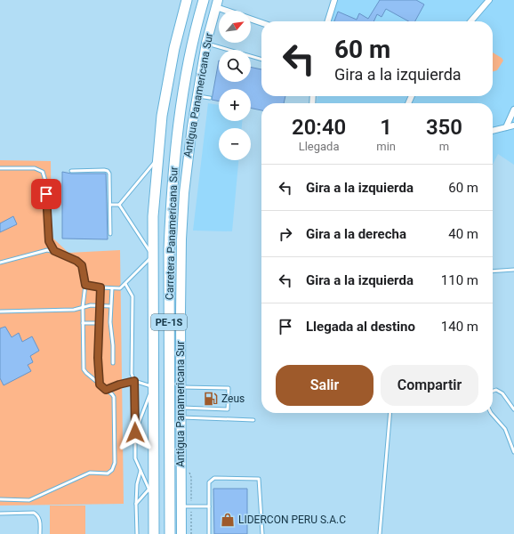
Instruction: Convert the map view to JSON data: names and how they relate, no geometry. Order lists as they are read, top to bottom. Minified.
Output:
{"streets":{"highway":["Carretera Panamericana Sur","PE-1S"],"main road":["Antigua Panamericana Sur"]},"places":{"fuel station":["Zeus"],"shop":["LIDERCON PERU S.A.C"]},"north":"top right","page":{"map_buttons":["+","−"],"turn":["60 m","Gira a la izquierda"],"eta":["20:40","Llegada","1","min","350","m"],"list":[{"name":"Gira a la izquierda","value":"60 m"},{"name":"Gira a la derecha","value":"40 m"},{"name":"Gira a la izquierda","value":"110 m"},{"name":"Llegada al destino","value":"140 m"}],"buttons":["Salir","Compartir"]}}
